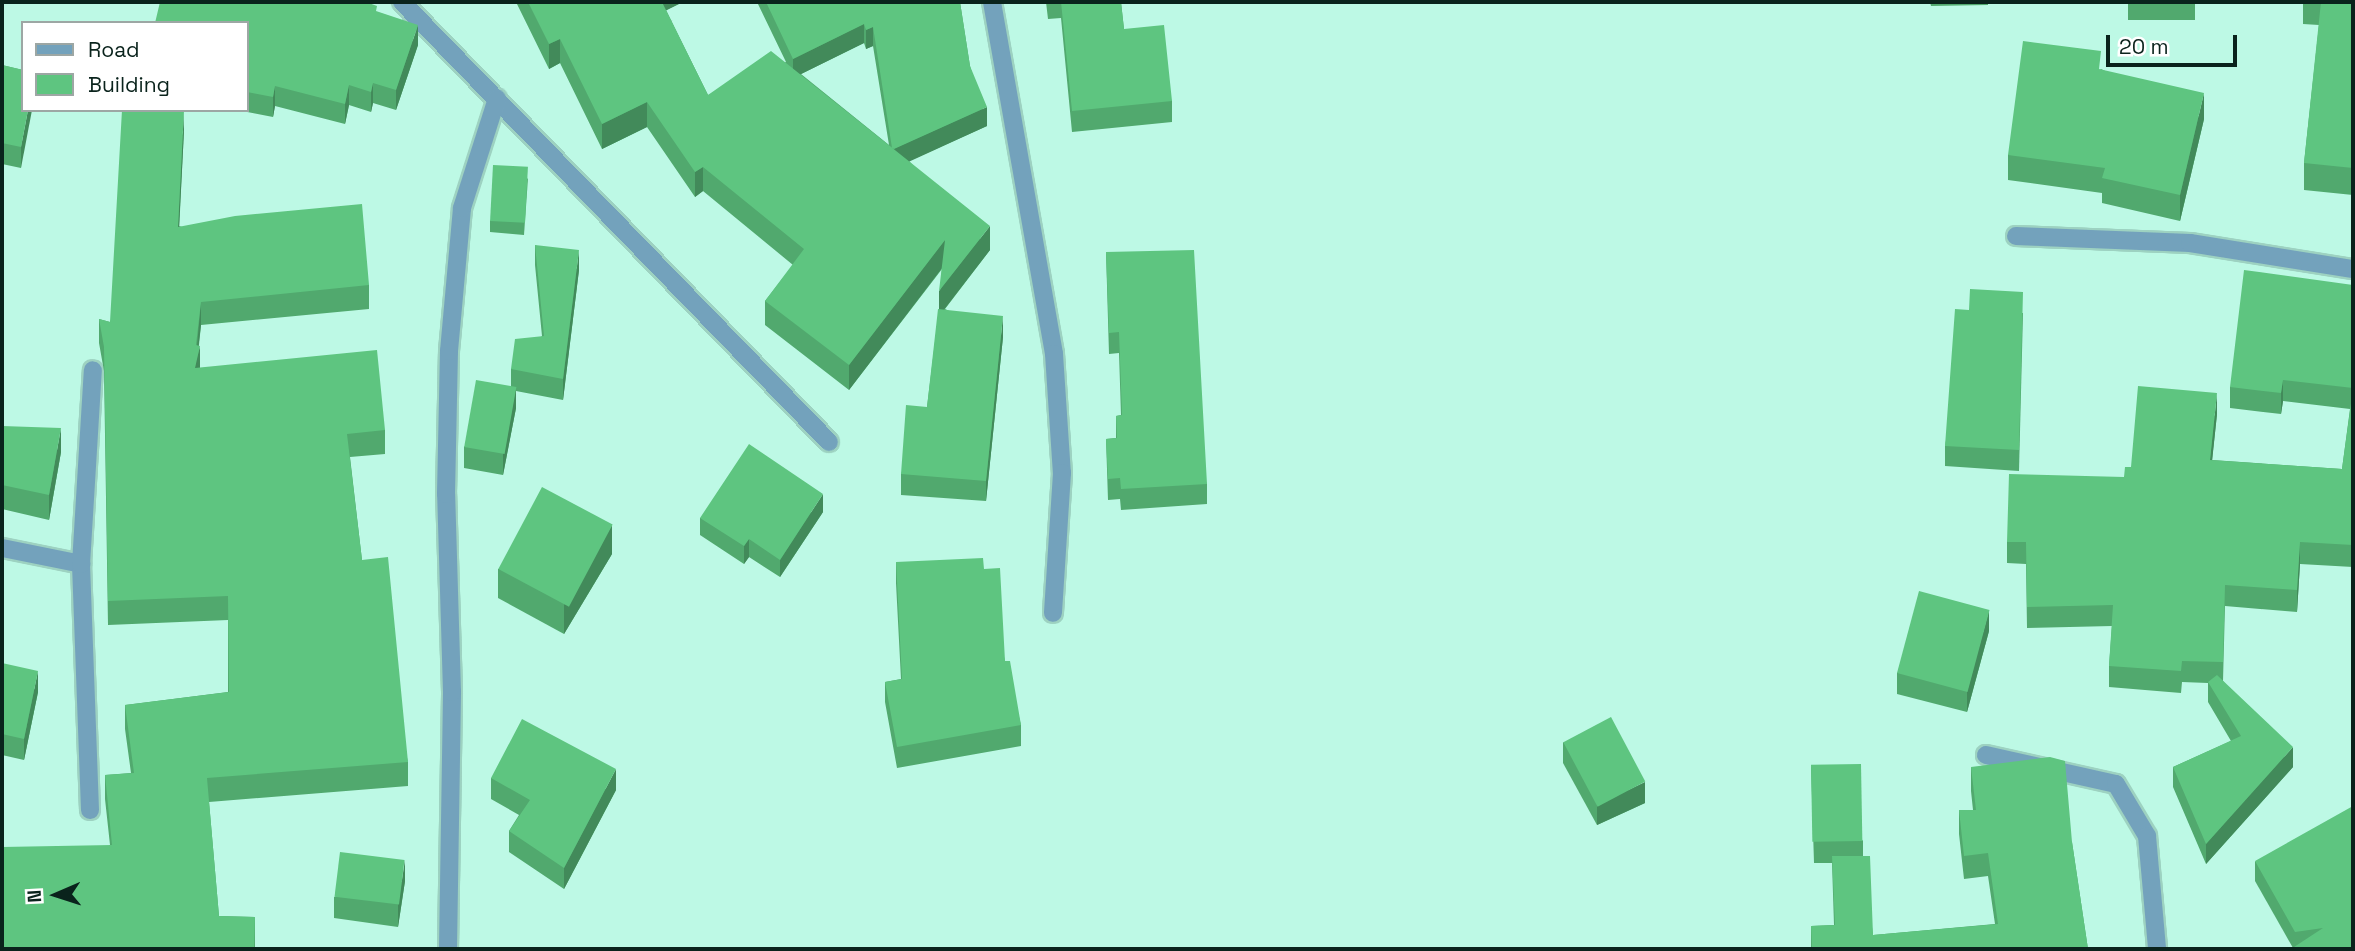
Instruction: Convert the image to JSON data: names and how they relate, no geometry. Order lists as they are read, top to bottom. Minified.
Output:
{"legend":["Road","Building"],"scale_bar":"20 m","north":"left"}
